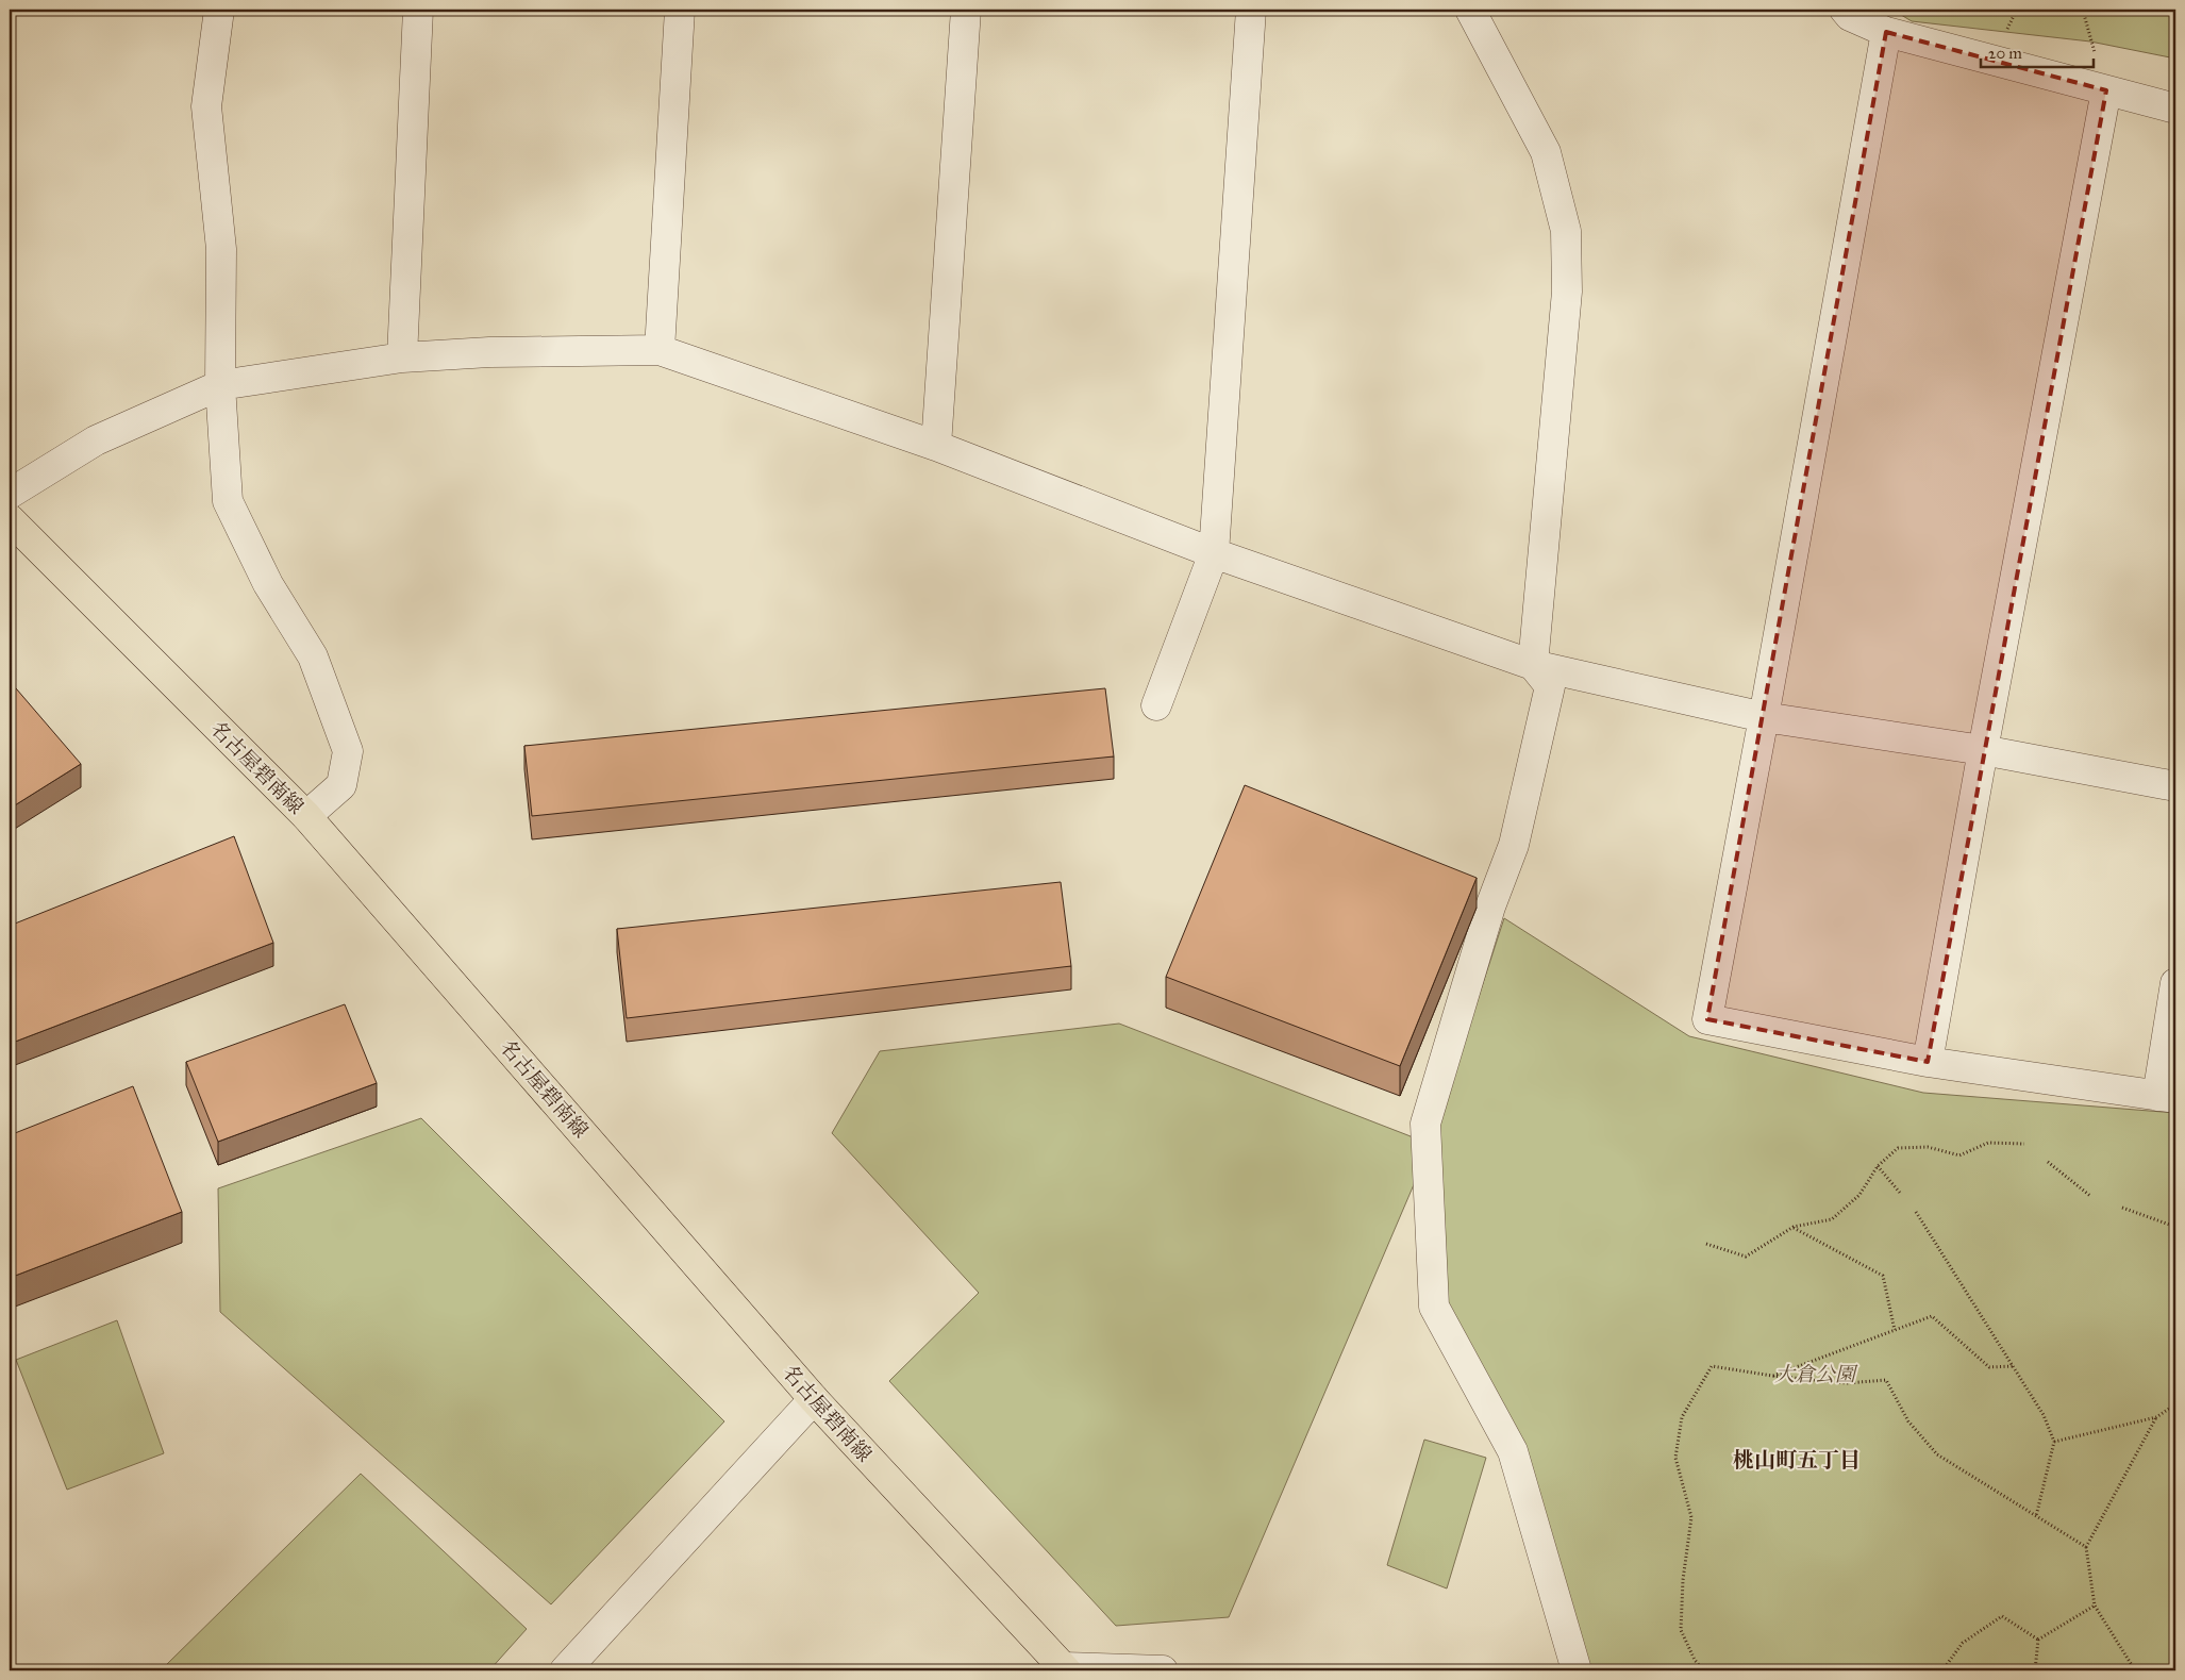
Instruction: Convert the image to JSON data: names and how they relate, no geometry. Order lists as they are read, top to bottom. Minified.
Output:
{"streets":{"main road":["名古屋碧南線"]},"districts":["桃山町五丁目"],"parks":["大倉公園"],"scale_bar":"20 m"}
